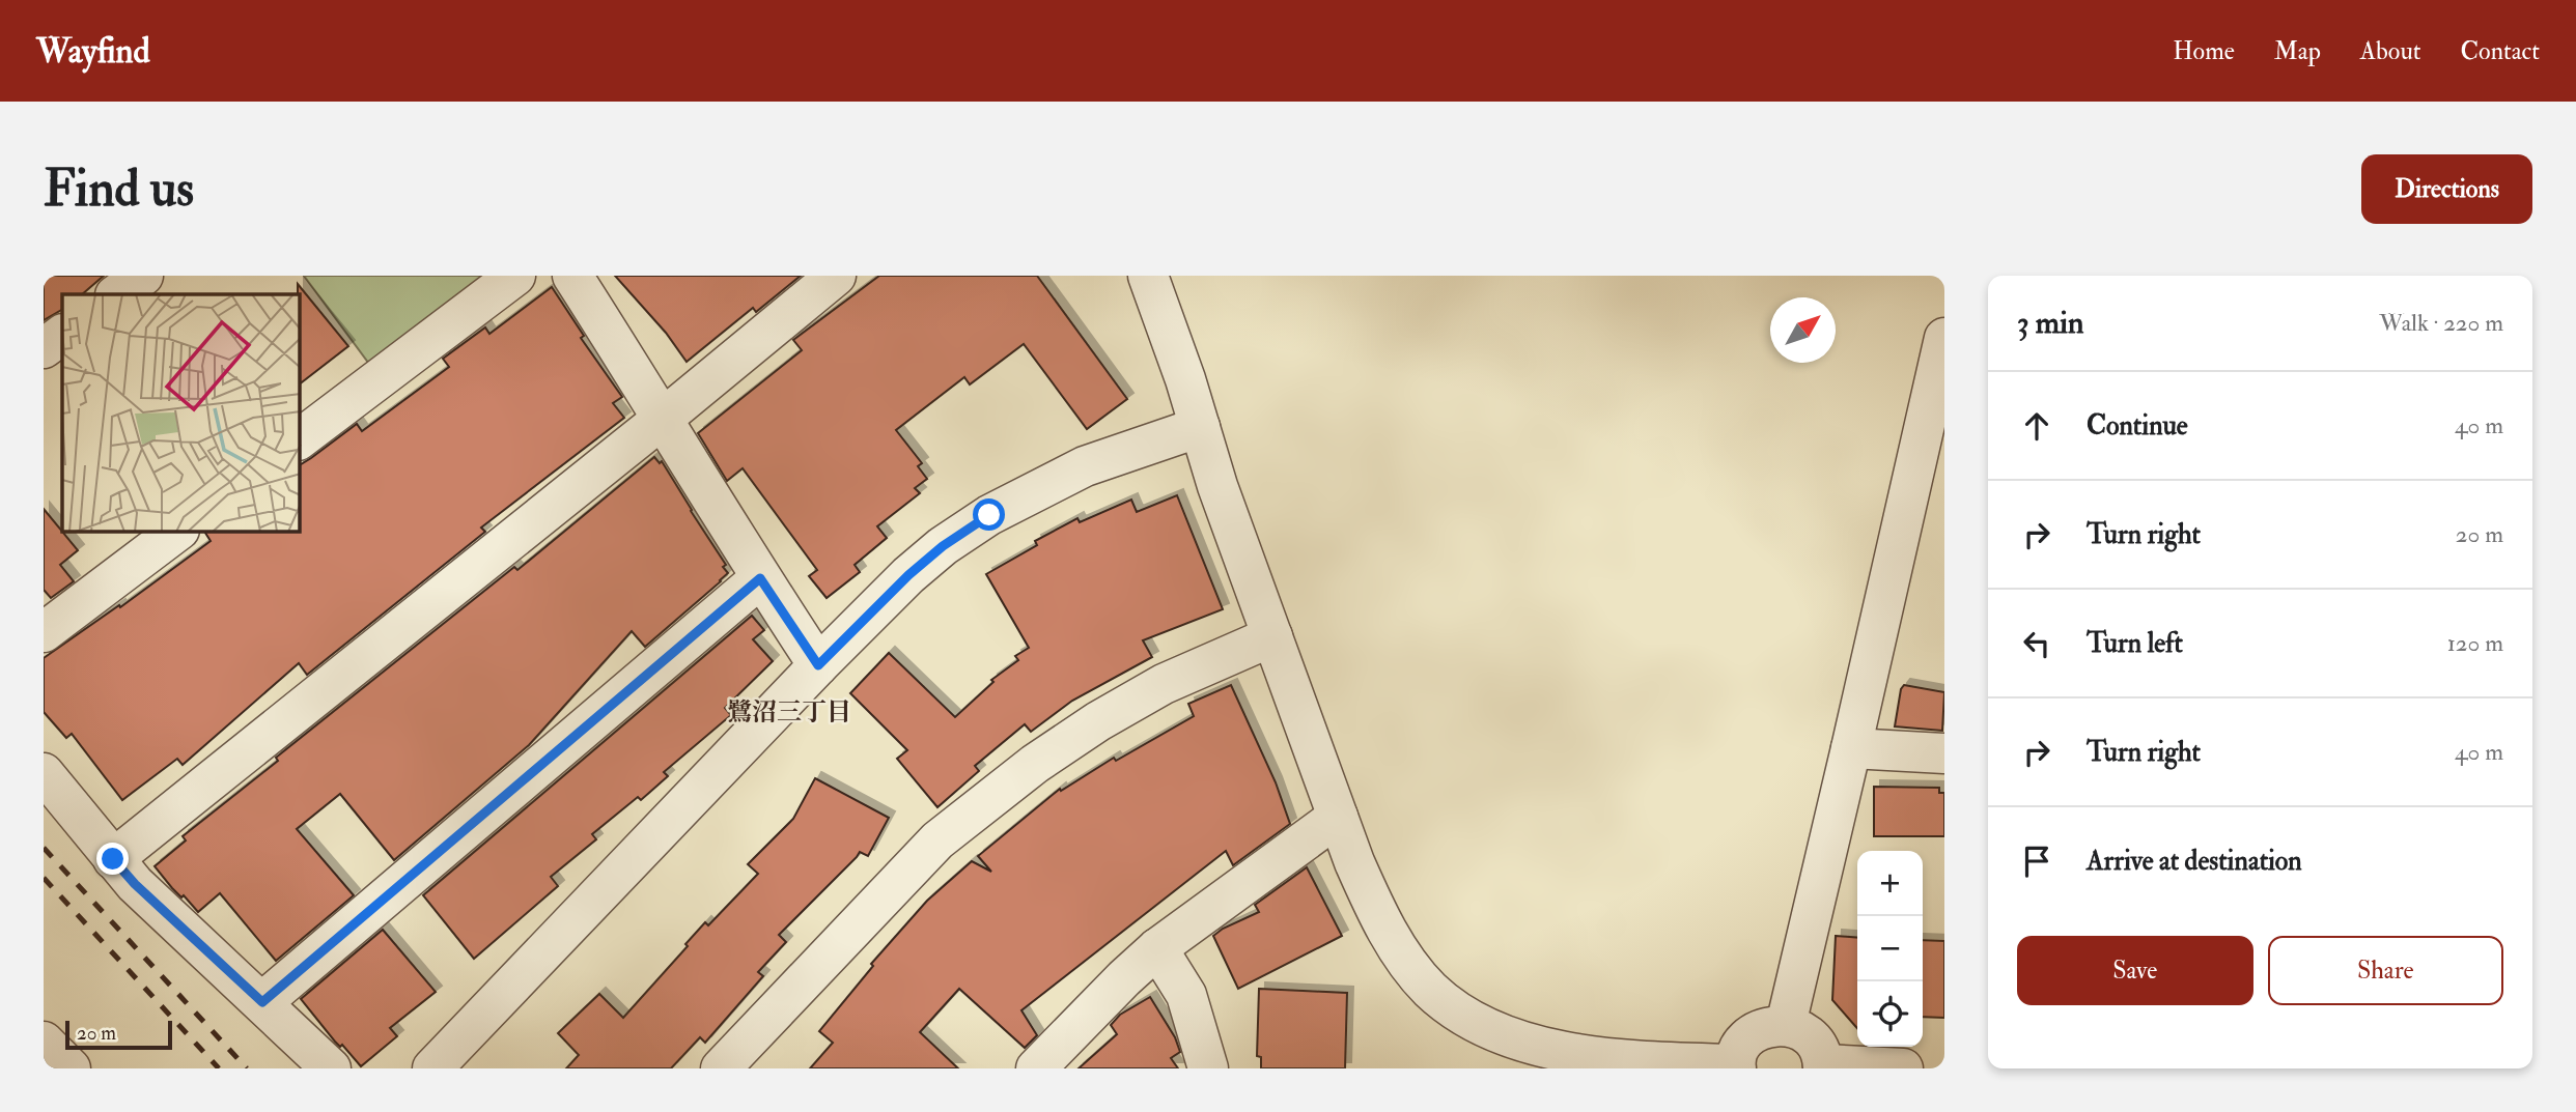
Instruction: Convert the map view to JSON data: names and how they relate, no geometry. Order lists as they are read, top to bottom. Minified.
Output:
{"districts":["鷺沼三丁目"],"scale_bar":"20 m","north":"top right","page":{"header":"Wayfind","nav":["Home","Map","About","Contact"],"buttons":["Directions",["Save","Share"]],"title":"Find us","heading":["3 min","Walk · 220 m"],"list":[["Continue","40 m"],["Turn right","20 m"],["Turn left","120 m"],["Turn right","40 m"],"Arrive at destination"],"map_buttons":["+","−"],"scale":"20 m"}}
